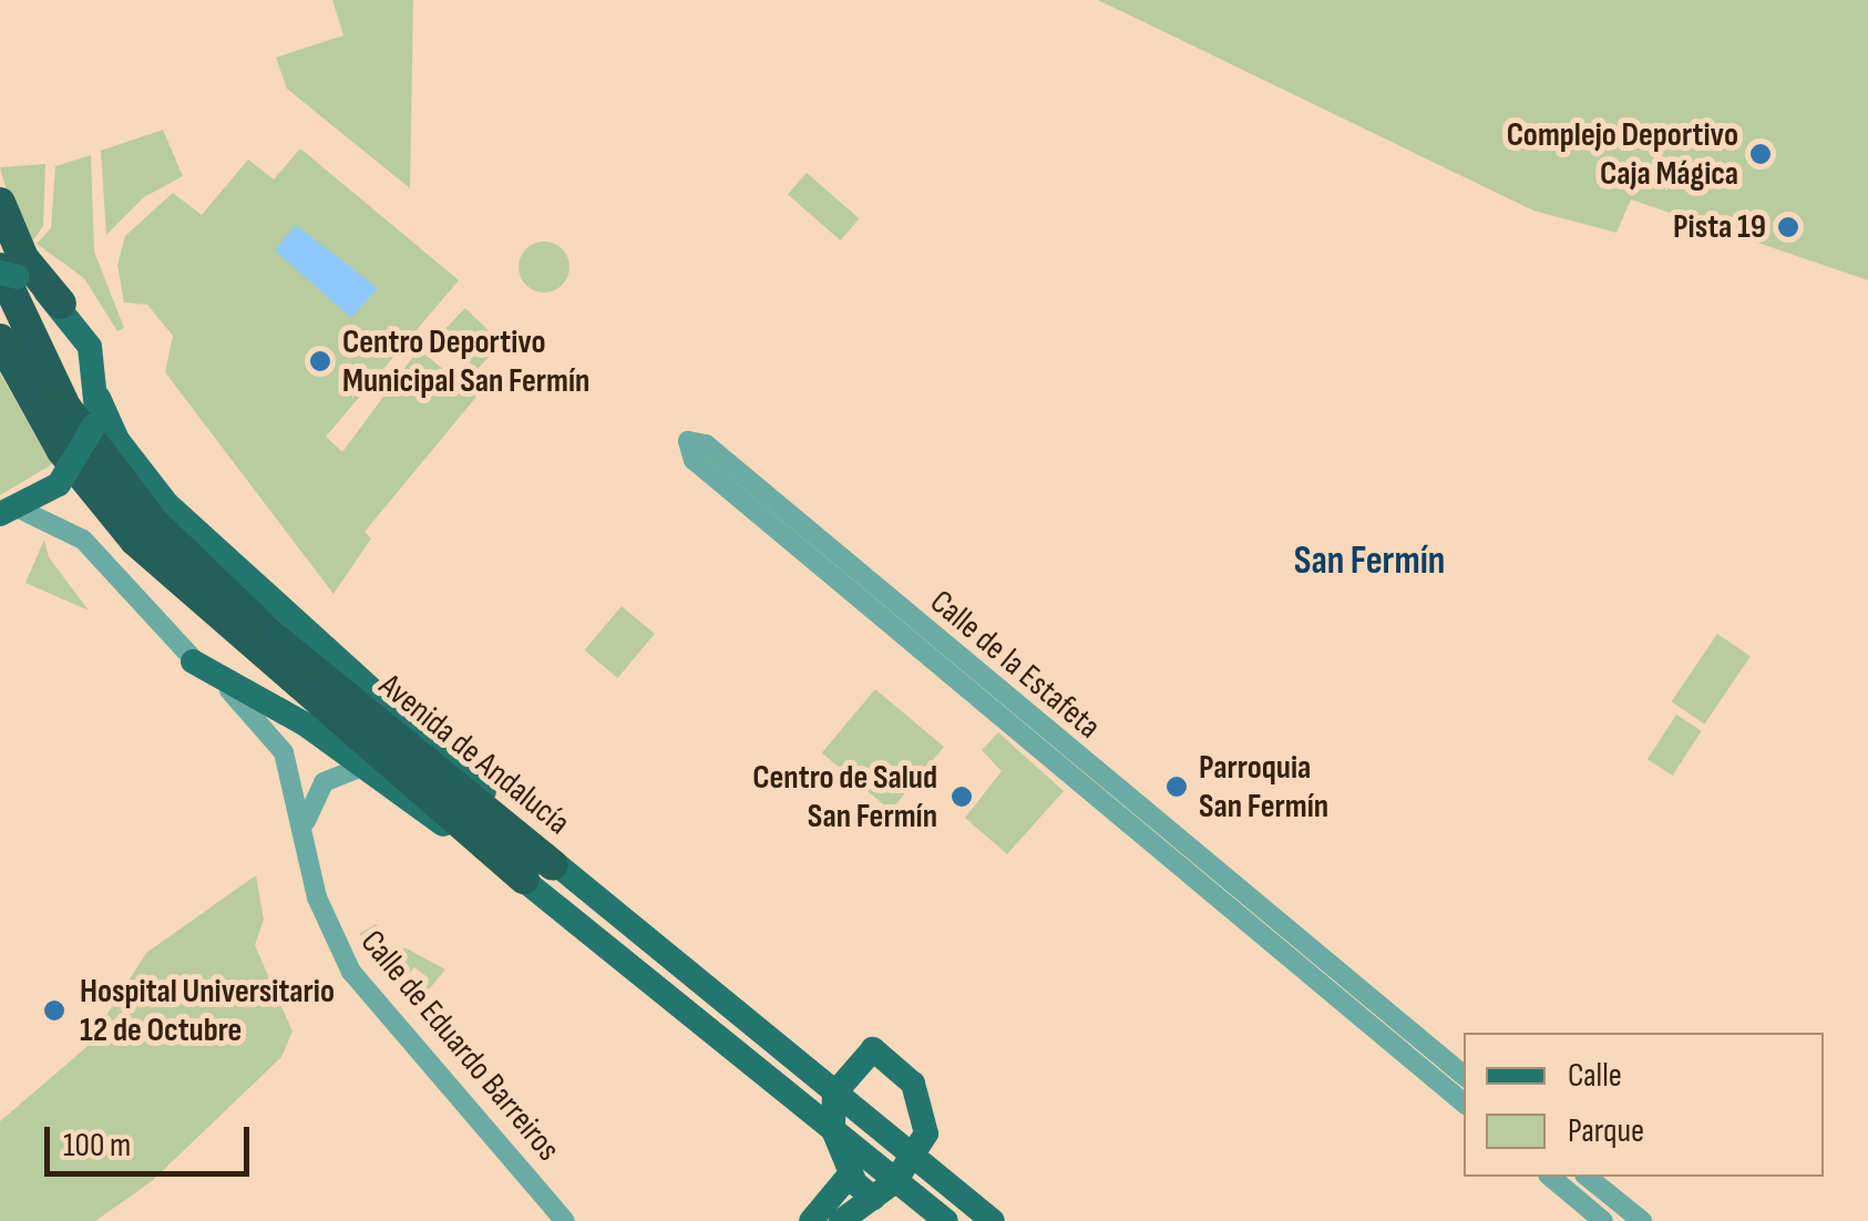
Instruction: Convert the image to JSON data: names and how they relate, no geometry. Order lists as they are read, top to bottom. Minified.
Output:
{"streets":{"highway":["Avenida de Andalucía"],"street":["Calle de la Estafeta","Calle de Eduardo Barreiros"]},"districts":["San Fermín"],"places":["Complejo Deportivo Caja Mágica","Pista 19","Centro Deportivo Municipal San Fermín","Parroquia San Fermín","Centro de Salud San Fermín","Hospital Universitario 12 de Octubre"],"legend":["Calle","Parque"],"scale_bar":"100 m"}
